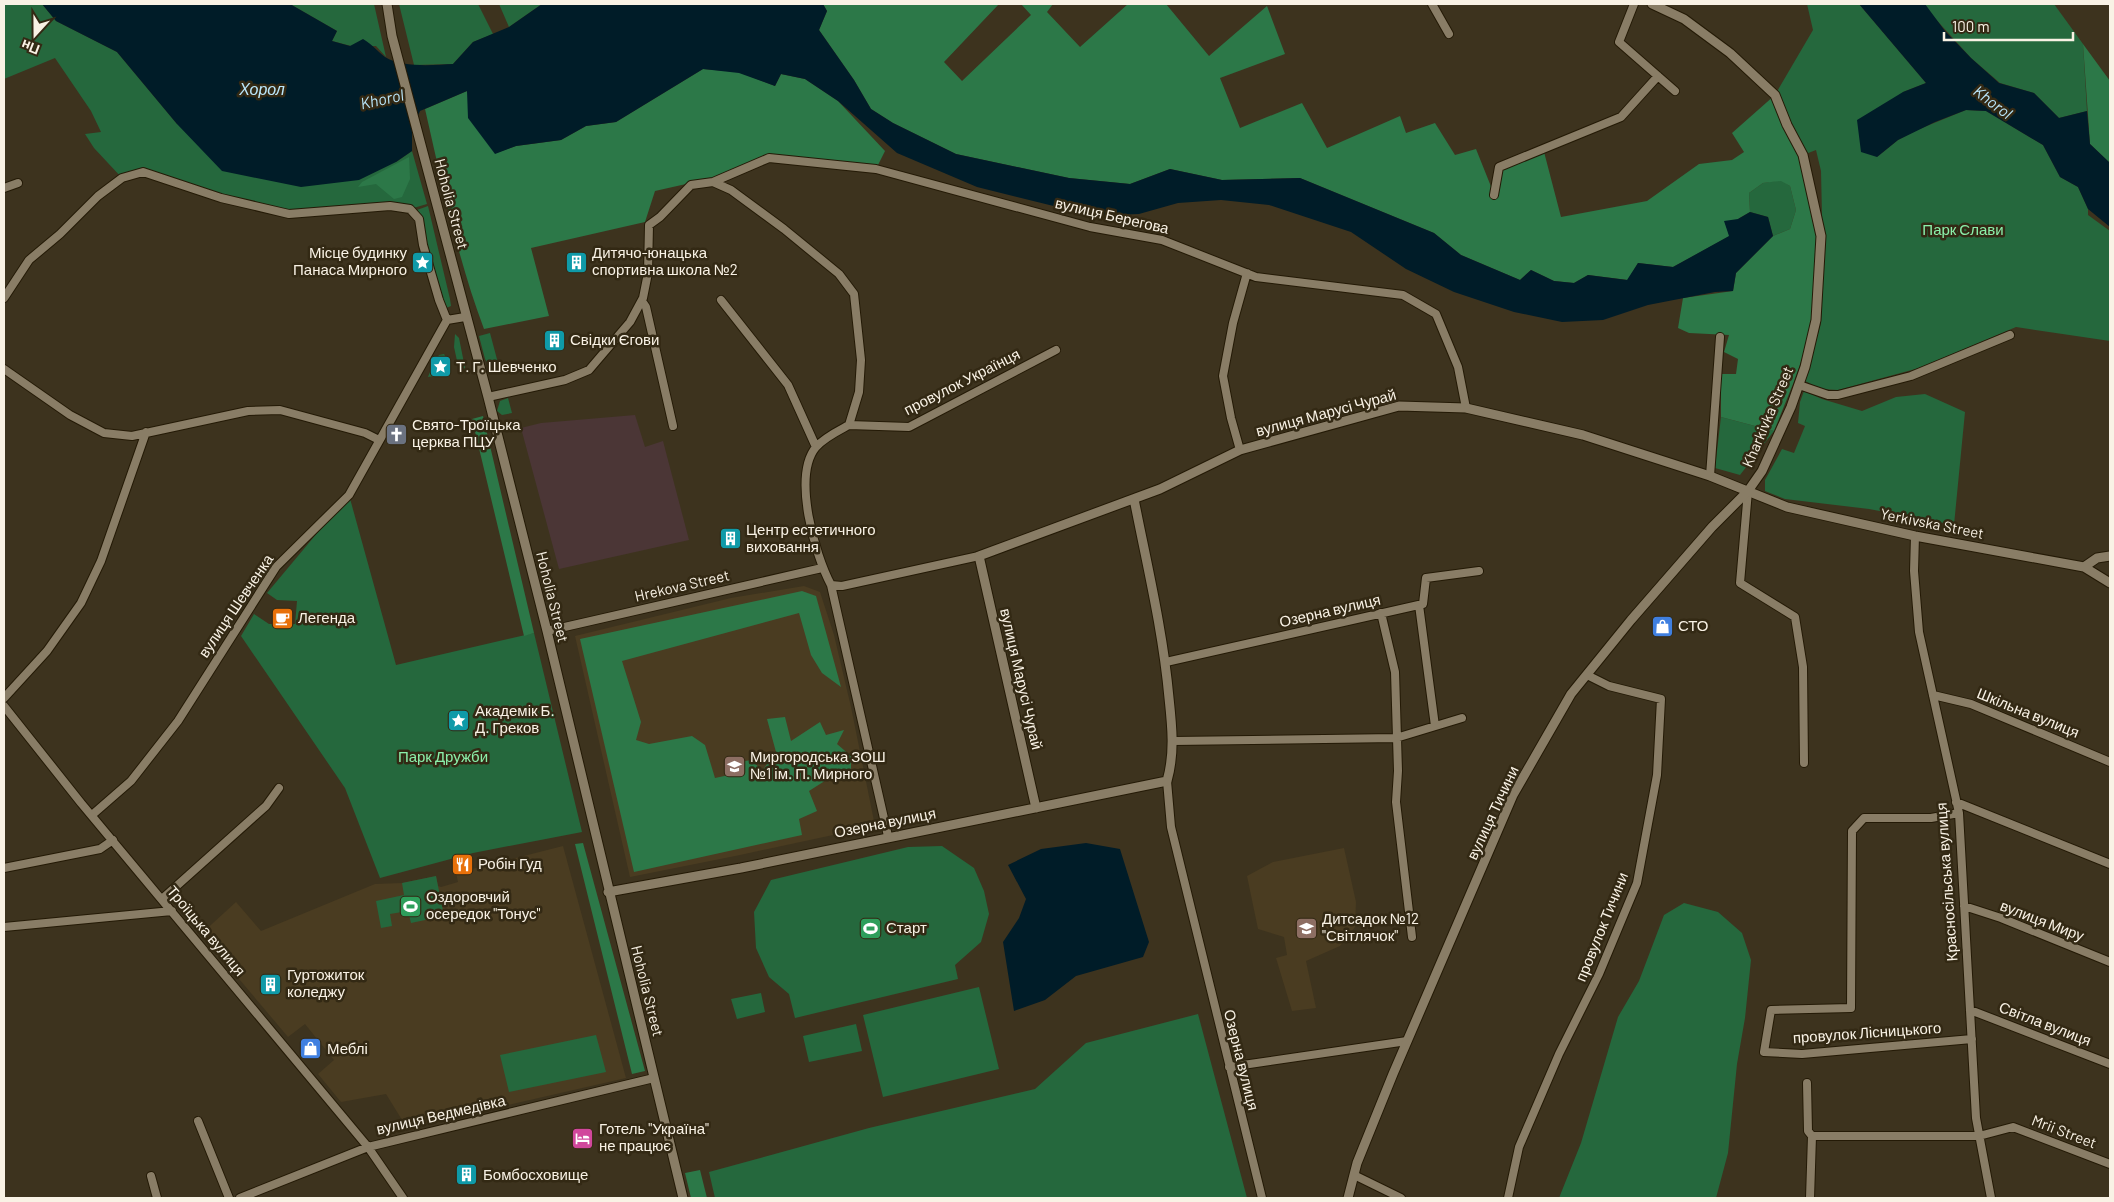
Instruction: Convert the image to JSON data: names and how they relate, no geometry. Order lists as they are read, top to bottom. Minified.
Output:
{"streets":{"street":["Hoholia Street","вулиця Берегова","провулок Українця","вулиця Марусі Чурай","Kharkivka Street","Yerkivska Street","Hrekova Street","вулиця Шевченка","Озерна вулиця","Шкільна вулиця","вулиця Тичини","Красносільська вулиця","вулиця Миру","провулок Тичини","Троїцька вулиця","Світла вулиця","провулок Лісницького","вулиця Ведмедівка","Mrii Street"]},"crossings":[["Hoholia Street","Hrekova Street"],["Hoholia Street","Озерна вулиця"],["Hoholia Street","вулиця Ведмедівка"],["вулиця Берегова","вулиця Марусі Чурай"],["вулиця Марусі Чурай","Kharkivka Street"],["вулиця Марусі Чурай","Yerkivska Street"],["вулиця Марусі Чурай","Озерна вулиця"],["вулиця Марусі Чурай","вулиця Тичини"],["Kharkivka Street","Yerkivska Street"],["Kharkivka Street","вулиця Тичини"],["Yerkivska Street","вулиця Тичини"],["Yerkivska Street","Красносільська вулиця"],["вулиця Шевченка","Троїцька вулиця"],["Шкільна вулиця","Красносільська вулиця"],["вулиця Тичини","провулок Тичини"],["Красносільська вулиця","вулиця Миру"],["Красносільська вулиця","Світла вулиця"],["Красносільська вулиця","провулок Лісницького"],["Красносільська вулиця","Mrii Street"],["Троїцька вулиця","вулиця Ведмедівка"]],"water":["Хорол","Khorol"],"parks":["Парк Слави","Парк Дружби"],"places":{"place":["Місце будинку Панаса Мирного","Т. Г. Шевченко","Академік Б. Д. Греков"],"building":["Дитячо-юнацька спортивна школа №2","Свідки Єгови","Центр естетичного виховання","Гуртожиток коледжу","Бомбосховище"],"church":["Свято-Троїцька церква ПЦУ"],"cafe":["Легенда"],"shop":["СТО","Меблі"],"school or university":["Миргородська ЗОШ №1 ім. П. Мирного","Дитсадок №12 \"Світлячок\""],"restaurant":["Робін Гуд"],"sports":["Оздоровчий осередок \"Тонус\"","Старт"],"hotel":["Готель \"Україна\" не працює"]},"scale_bar":"100 m","north":"bottom"}
